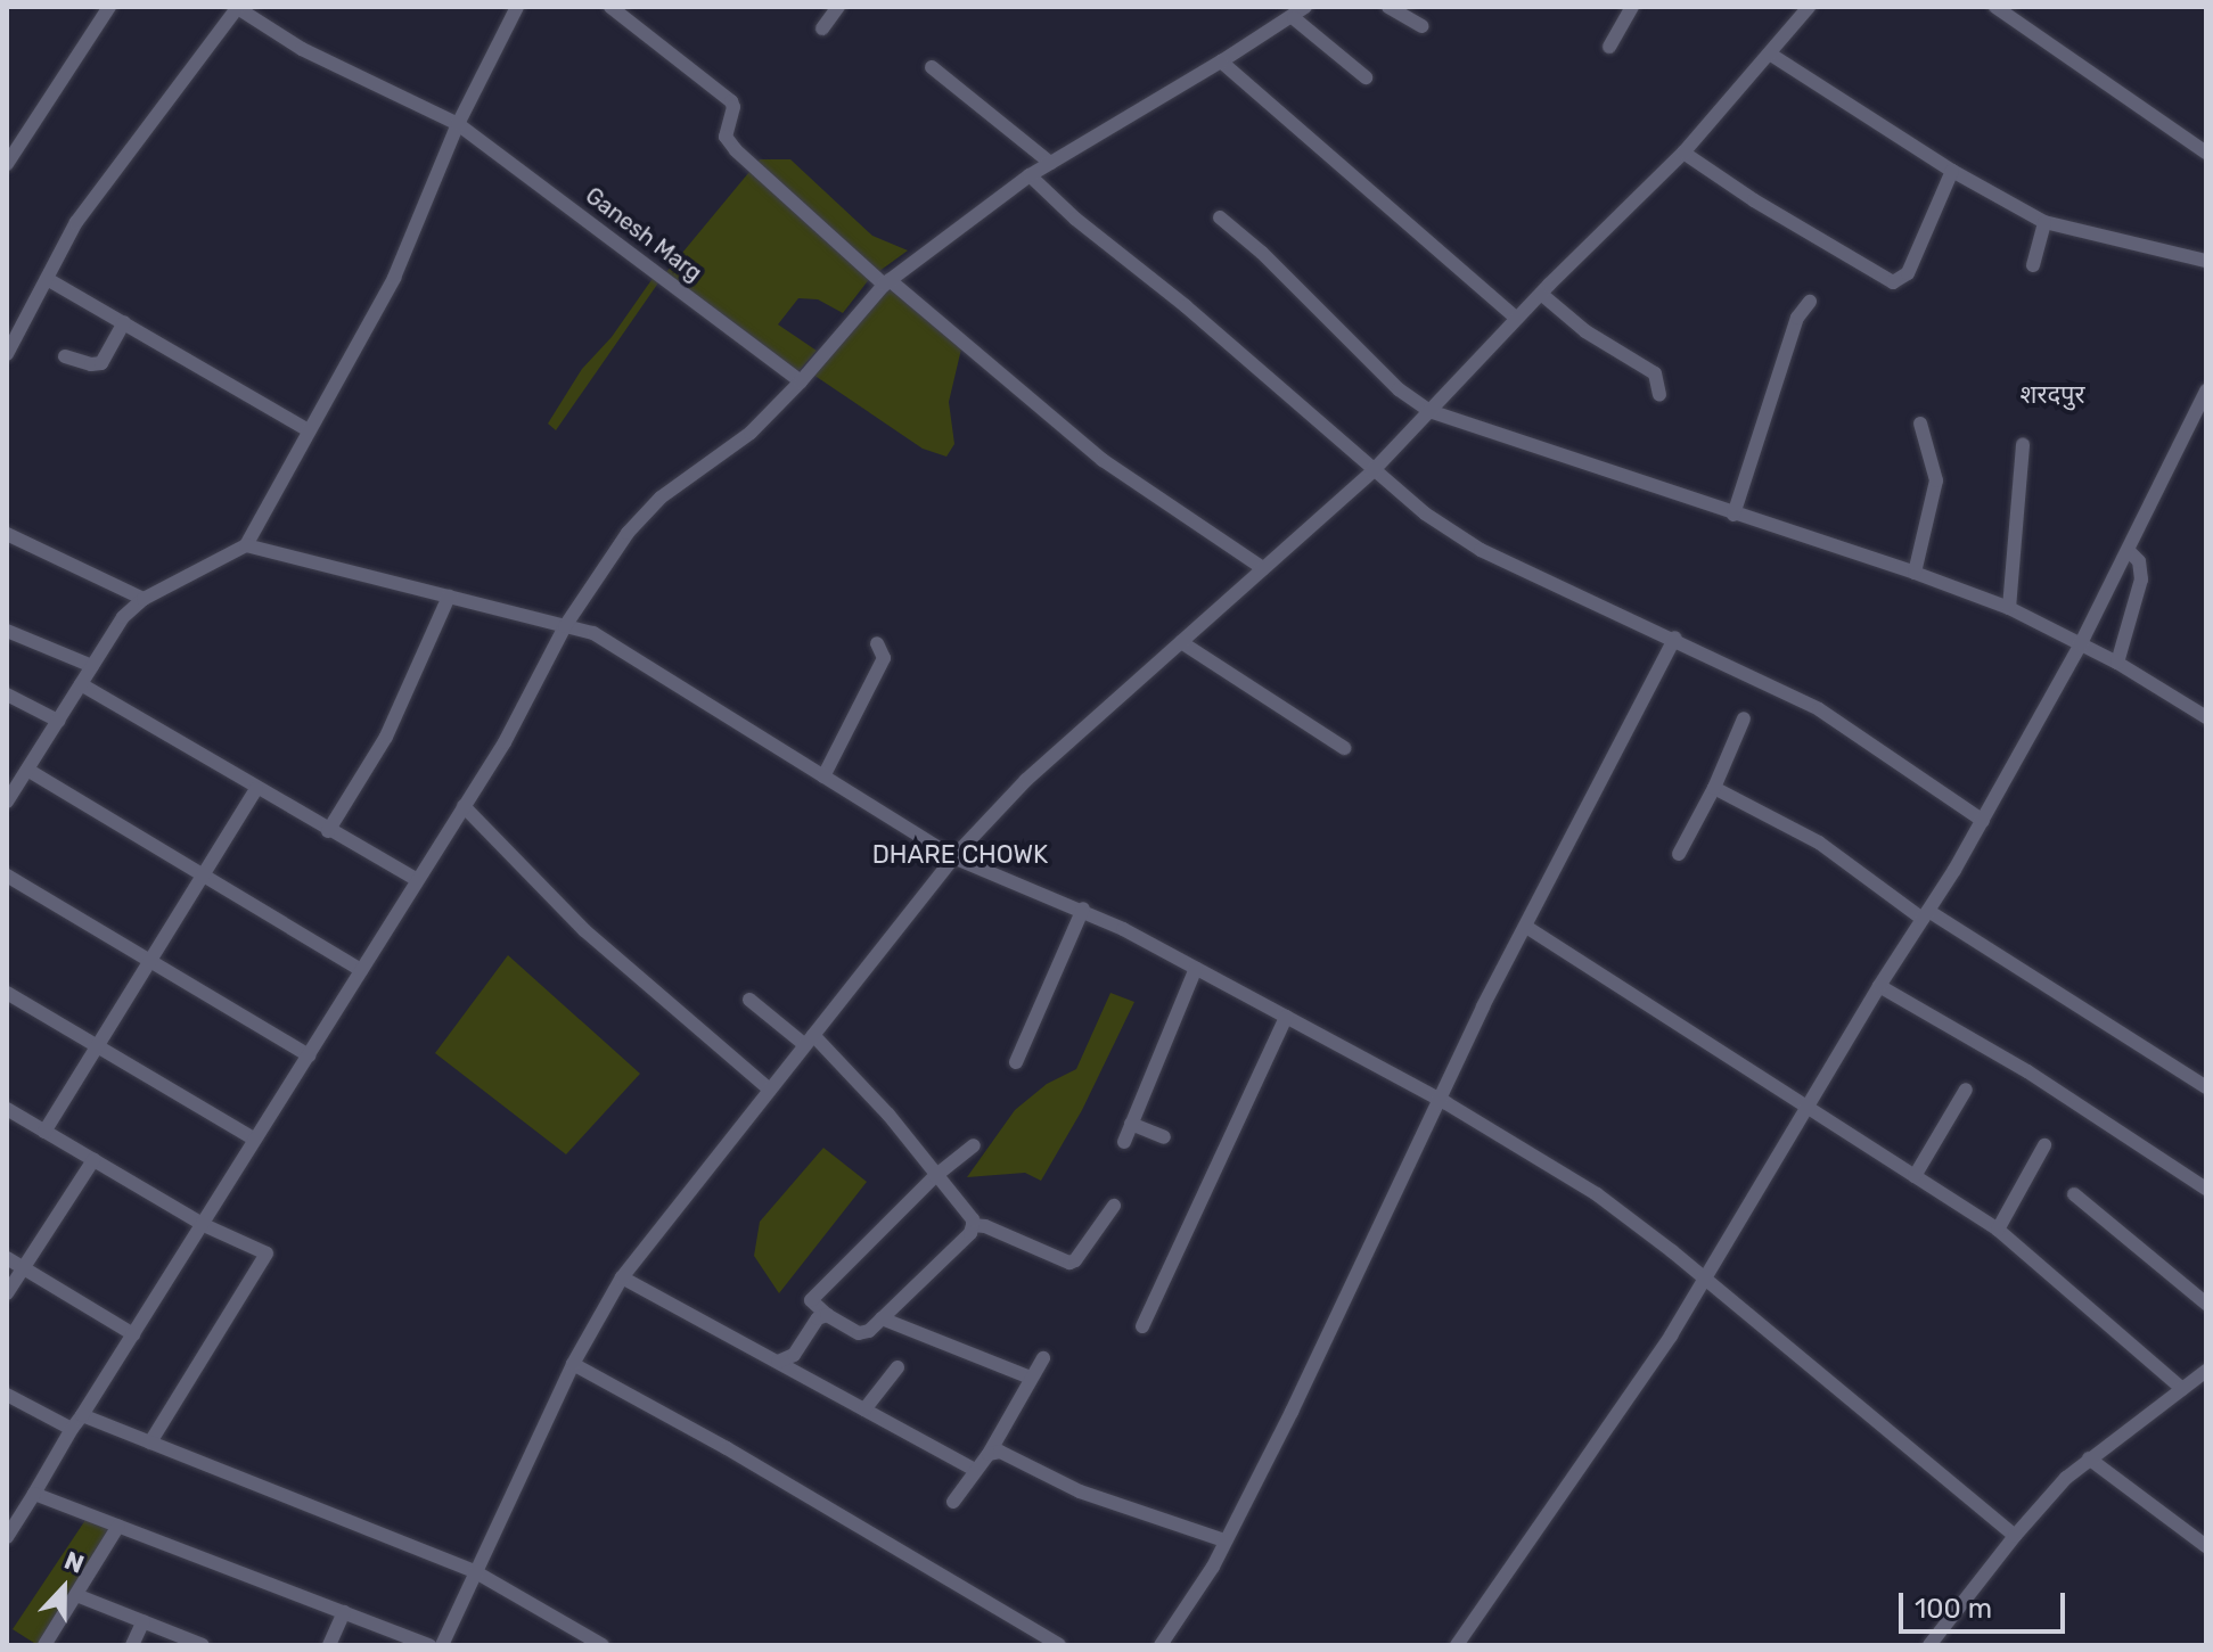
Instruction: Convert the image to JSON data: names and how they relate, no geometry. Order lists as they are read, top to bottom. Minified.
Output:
{"streets":{"street":["Ganesh Marg"]},"districts":["शरदपुर","DHARE CHOWK"],"scale_bar":"100 m","north":"top"}
